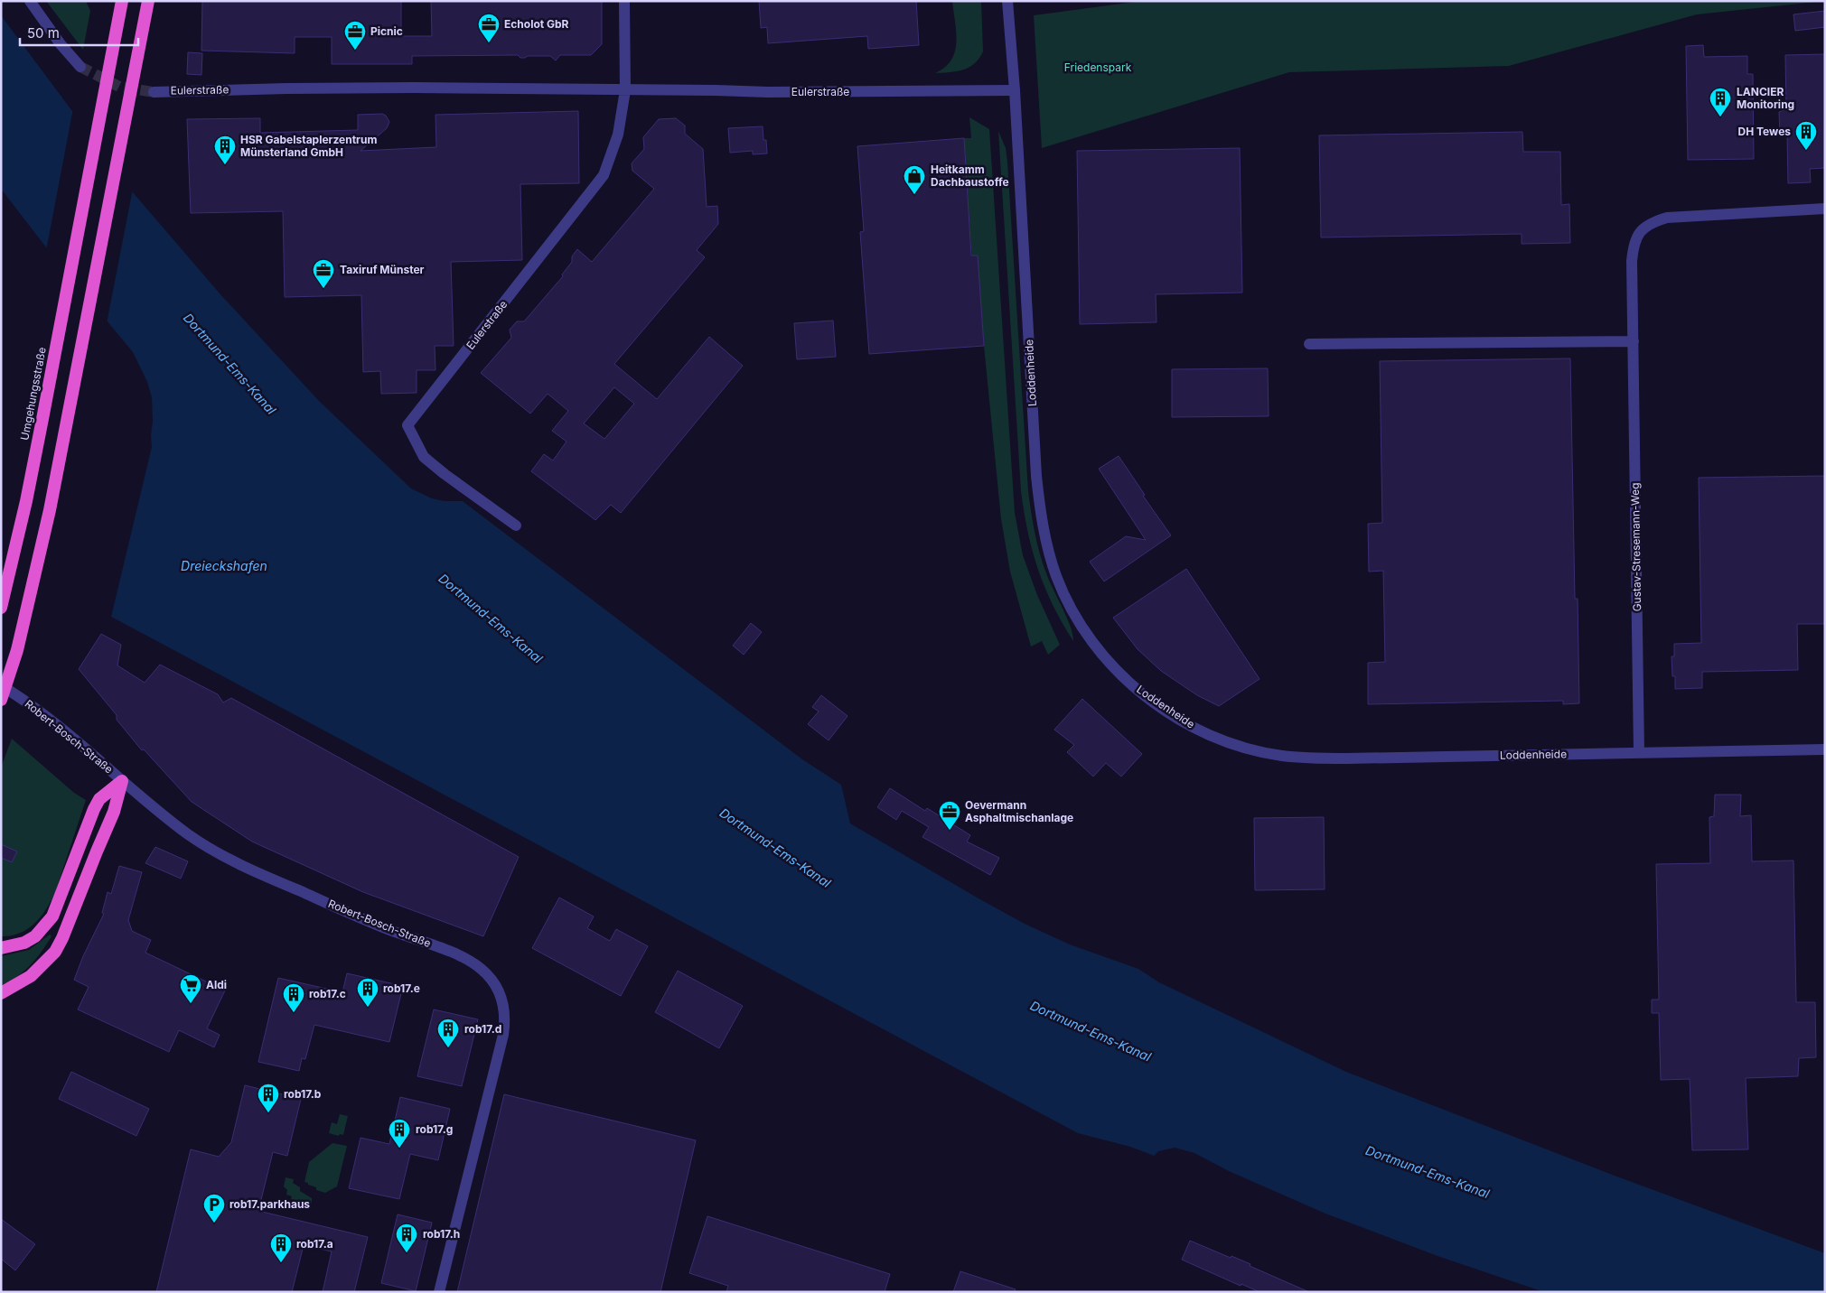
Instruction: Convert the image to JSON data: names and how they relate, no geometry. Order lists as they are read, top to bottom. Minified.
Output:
{"streets":{"highway":["Umgehungsstraße"],"street":["Eulerstraße","Loddenheide","Gustav-Stresemann-Weg","Robert-Bosch-Straße"]},"crossings":[["Eulerstraße","Loddenheide"],["Loddenheide","Gustav-Stresemann-Weg"]],"water":["Dortmund-Ems-Kanal","Dreieckshafen"],"parks":["Friedenspark"],"places":{"office":["Echolot GbR","Picnic","Taxiruf Münster","Oevermann Asphaltmischanlage"],"building":["LANCIER Monitoring","DH Tewes","HSR Gabelstaplerzentrum Münsterland GmbH","rob17.e","rob17.c","rob17.d","rob17.b","rob17.g","rob17.h","rob17.a"],"shop":["Heitkamm Dachbaustoffe"],"supermarket":["Aldi"],"parking":["rob17.parkhaus"]},"scale_bar":"50 m"}
